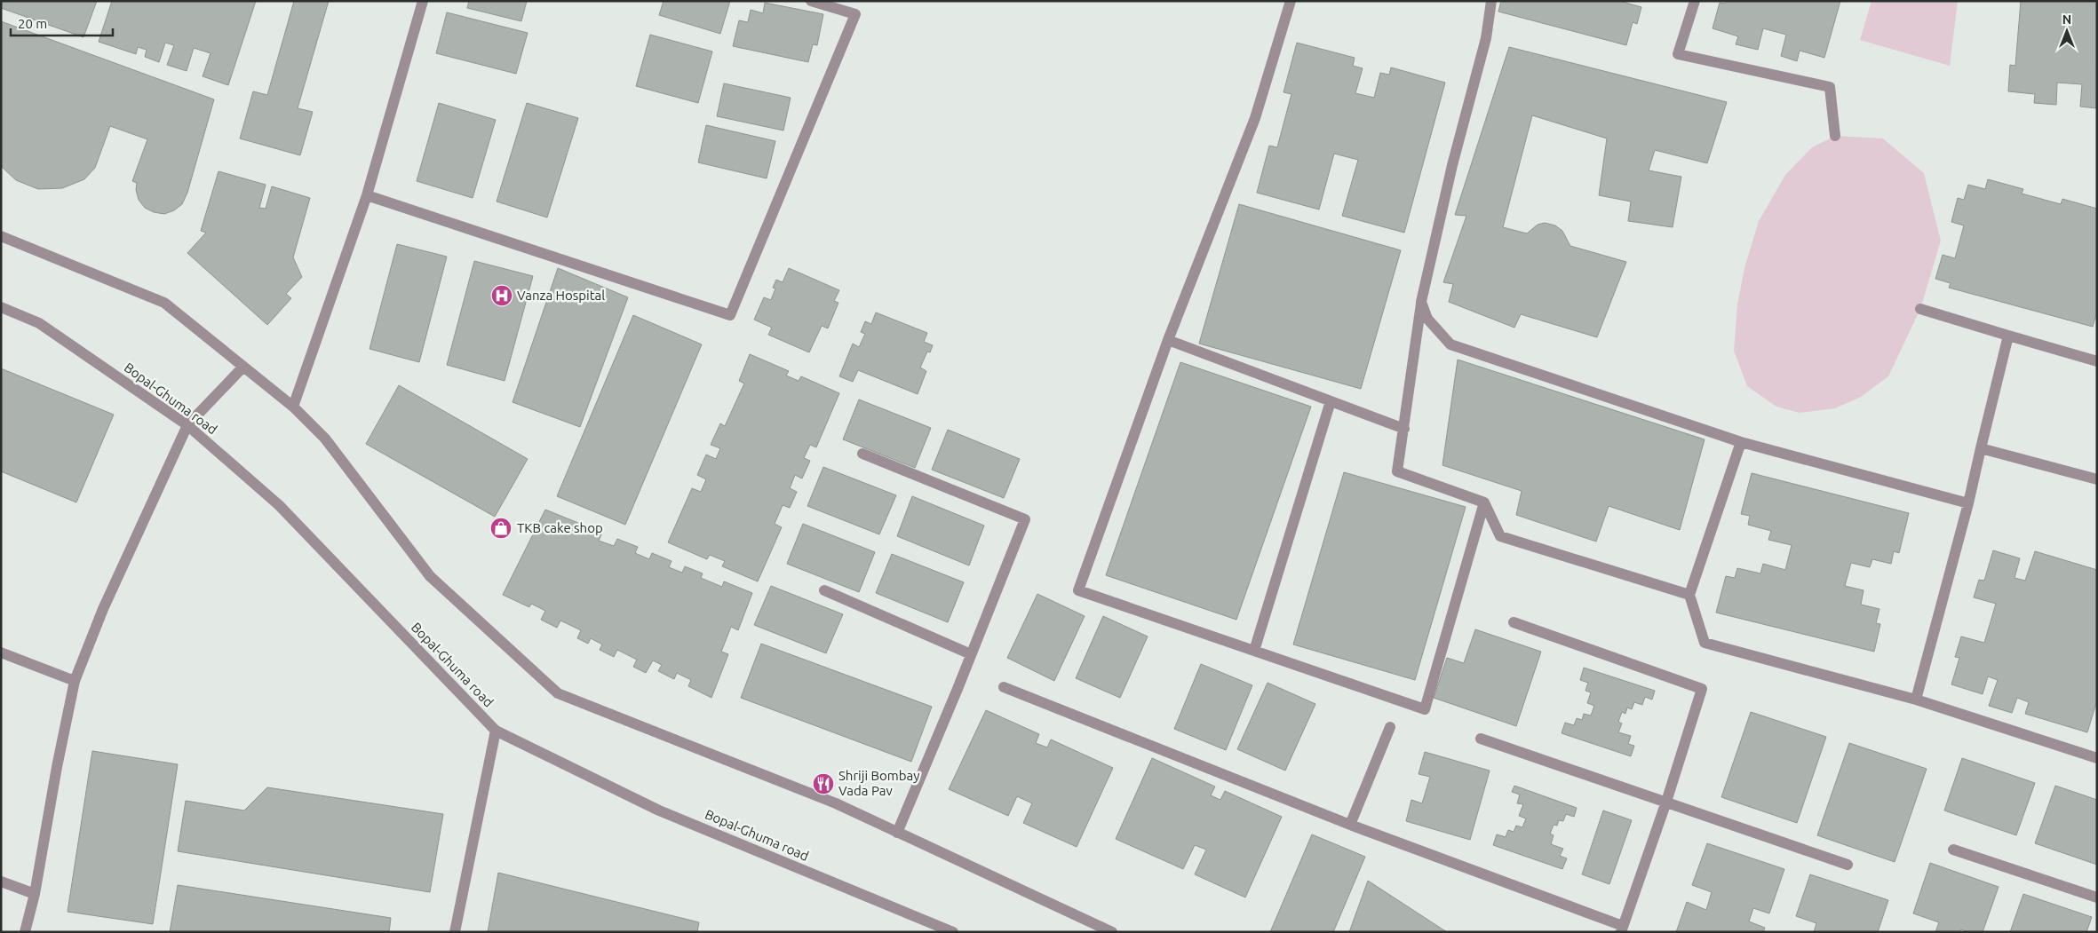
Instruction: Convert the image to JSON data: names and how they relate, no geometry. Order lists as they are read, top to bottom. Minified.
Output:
{"streets":{"street":["Bopal-Ghuma road"]},"places":{"hospital":["Vanza Hospital"],"shop":["TKB cake shop"],"restaurant":["Shriji Bombay Vada Pav"]},"scale_bar":"20 m","north":"top"}
